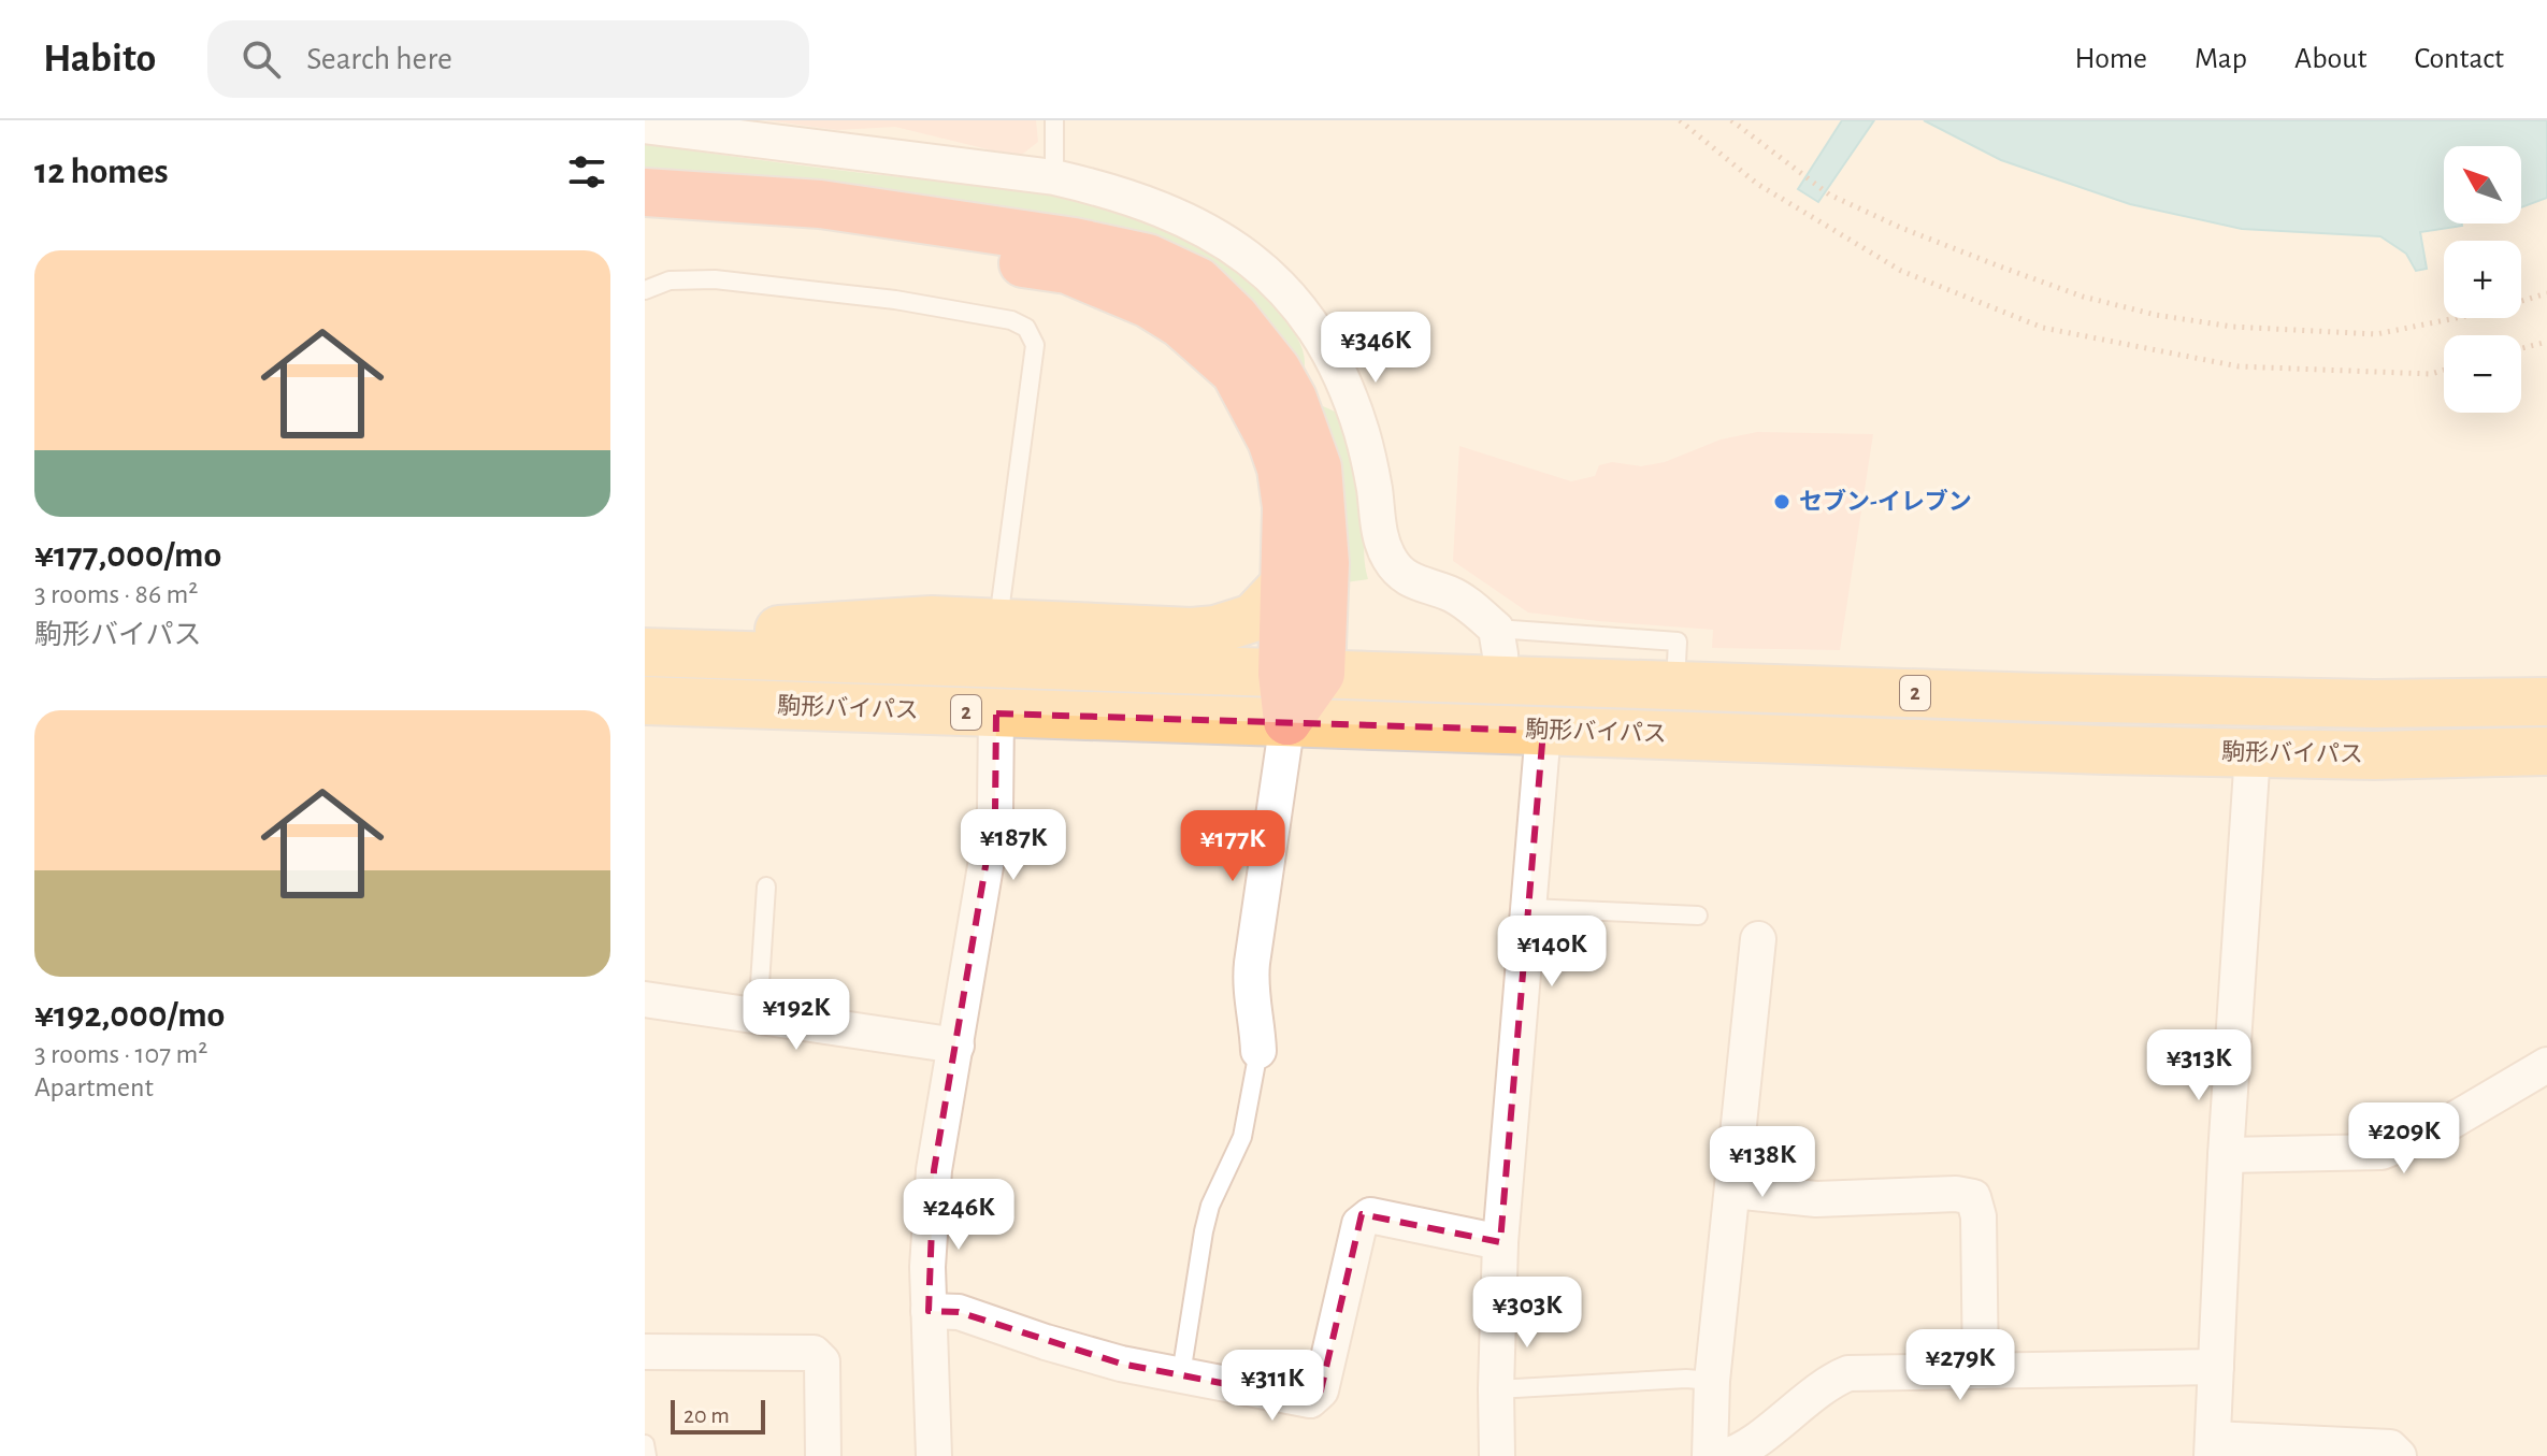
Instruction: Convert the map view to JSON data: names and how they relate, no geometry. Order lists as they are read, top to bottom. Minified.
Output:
{"streets":{"main road":["2","駒形バイパス"]},"places":["セブン-イレブン"],"scale_bar":"20 m","north":"top left","page":{"header":"Habito","search":"Search here","nav":["Home","Map","About","Contact"],"heading":"12 homes","map_buttons":["+","−"],"list":[{"name":"¥177,000/mo","note":"3 rooms · 86 m² · 駒形バイパス"},{"name":"¥192,000/mo","note":"3 rooms · 107 m² · Apartment"}],"price":["¥346K","¥187K","¥177K","¥140K","¥192K","¥313K","¥209K","¥138K","¥246K","¥303K","¥279K","¥311K"],"scale":"20 m"}}
